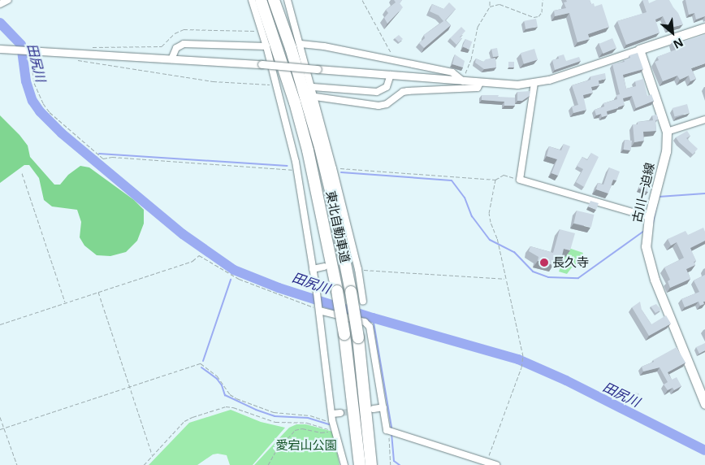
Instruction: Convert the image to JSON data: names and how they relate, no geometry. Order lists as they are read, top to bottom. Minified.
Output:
{"streets":{"highway":["東北自動車道"],"main road":["古川一迫線"]},"water":["田尻川"],"parks":["愛宕山公園"],"places":["長久寺"],"north":"bottom right"}
